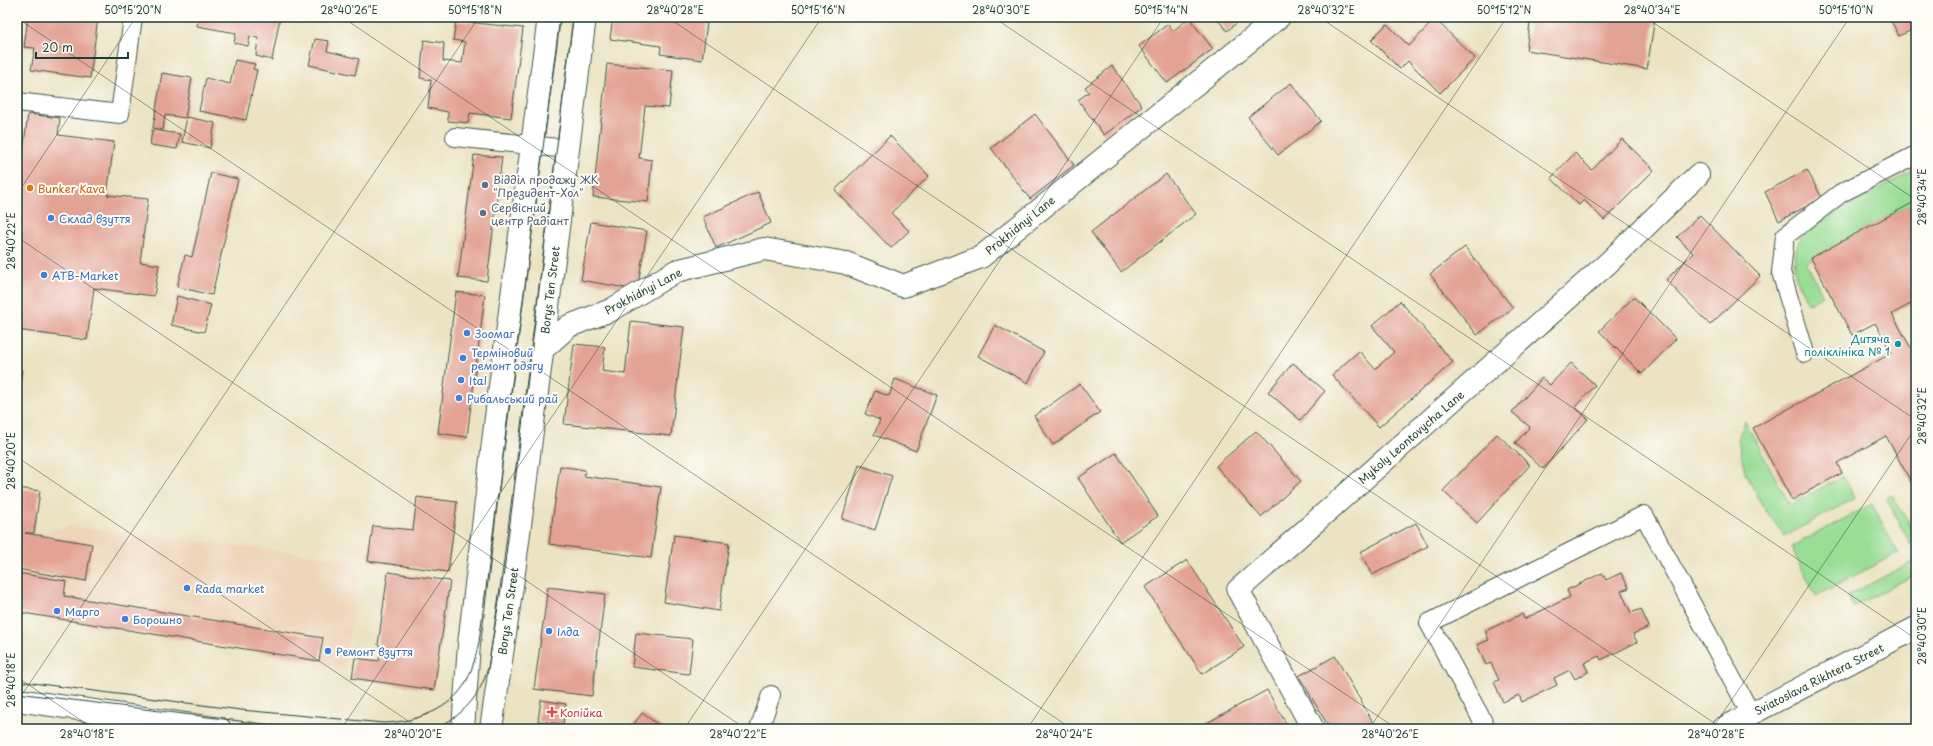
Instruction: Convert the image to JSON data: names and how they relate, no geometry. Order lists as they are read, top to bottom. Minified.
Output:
{"streets":{"street":["Prokhidnyi Lane","Borys Ten Street","Mykoly Leontovycha Lane","Sviatoslava Rikhtera Street"]},"crossings":[["Prokhidnyi Lane","Borys Ten Street"]],"places":{"other":["Відділ продажу ЖК \"Президент-Хол\"","Bunker Kava","Сервісний центр Радіант","Склад взуття","ATB-Market","Зоомаг","Дитяча поліклініка № 1","Терміновий ремонт одягу","Ital","Рибальський рай","Rada market","Марго","Борошно","Ілда","Ремонт взуття"],"health":["Копійка"]},"scale_bar":"20 m","coordinates":["50°15'20\"N","28°40'26\"E","50°15'18\"N","28°40'28\"E","50°15'16\"N","28°40'30\"E","50°15'14\"N","28°40'32\"E","50°15'12\"N","28°40'34\"E","50°15'10\"N","28°40'22\"E","28°40'20\"E","28°40'18\"E","28°40'24\"E"]}
